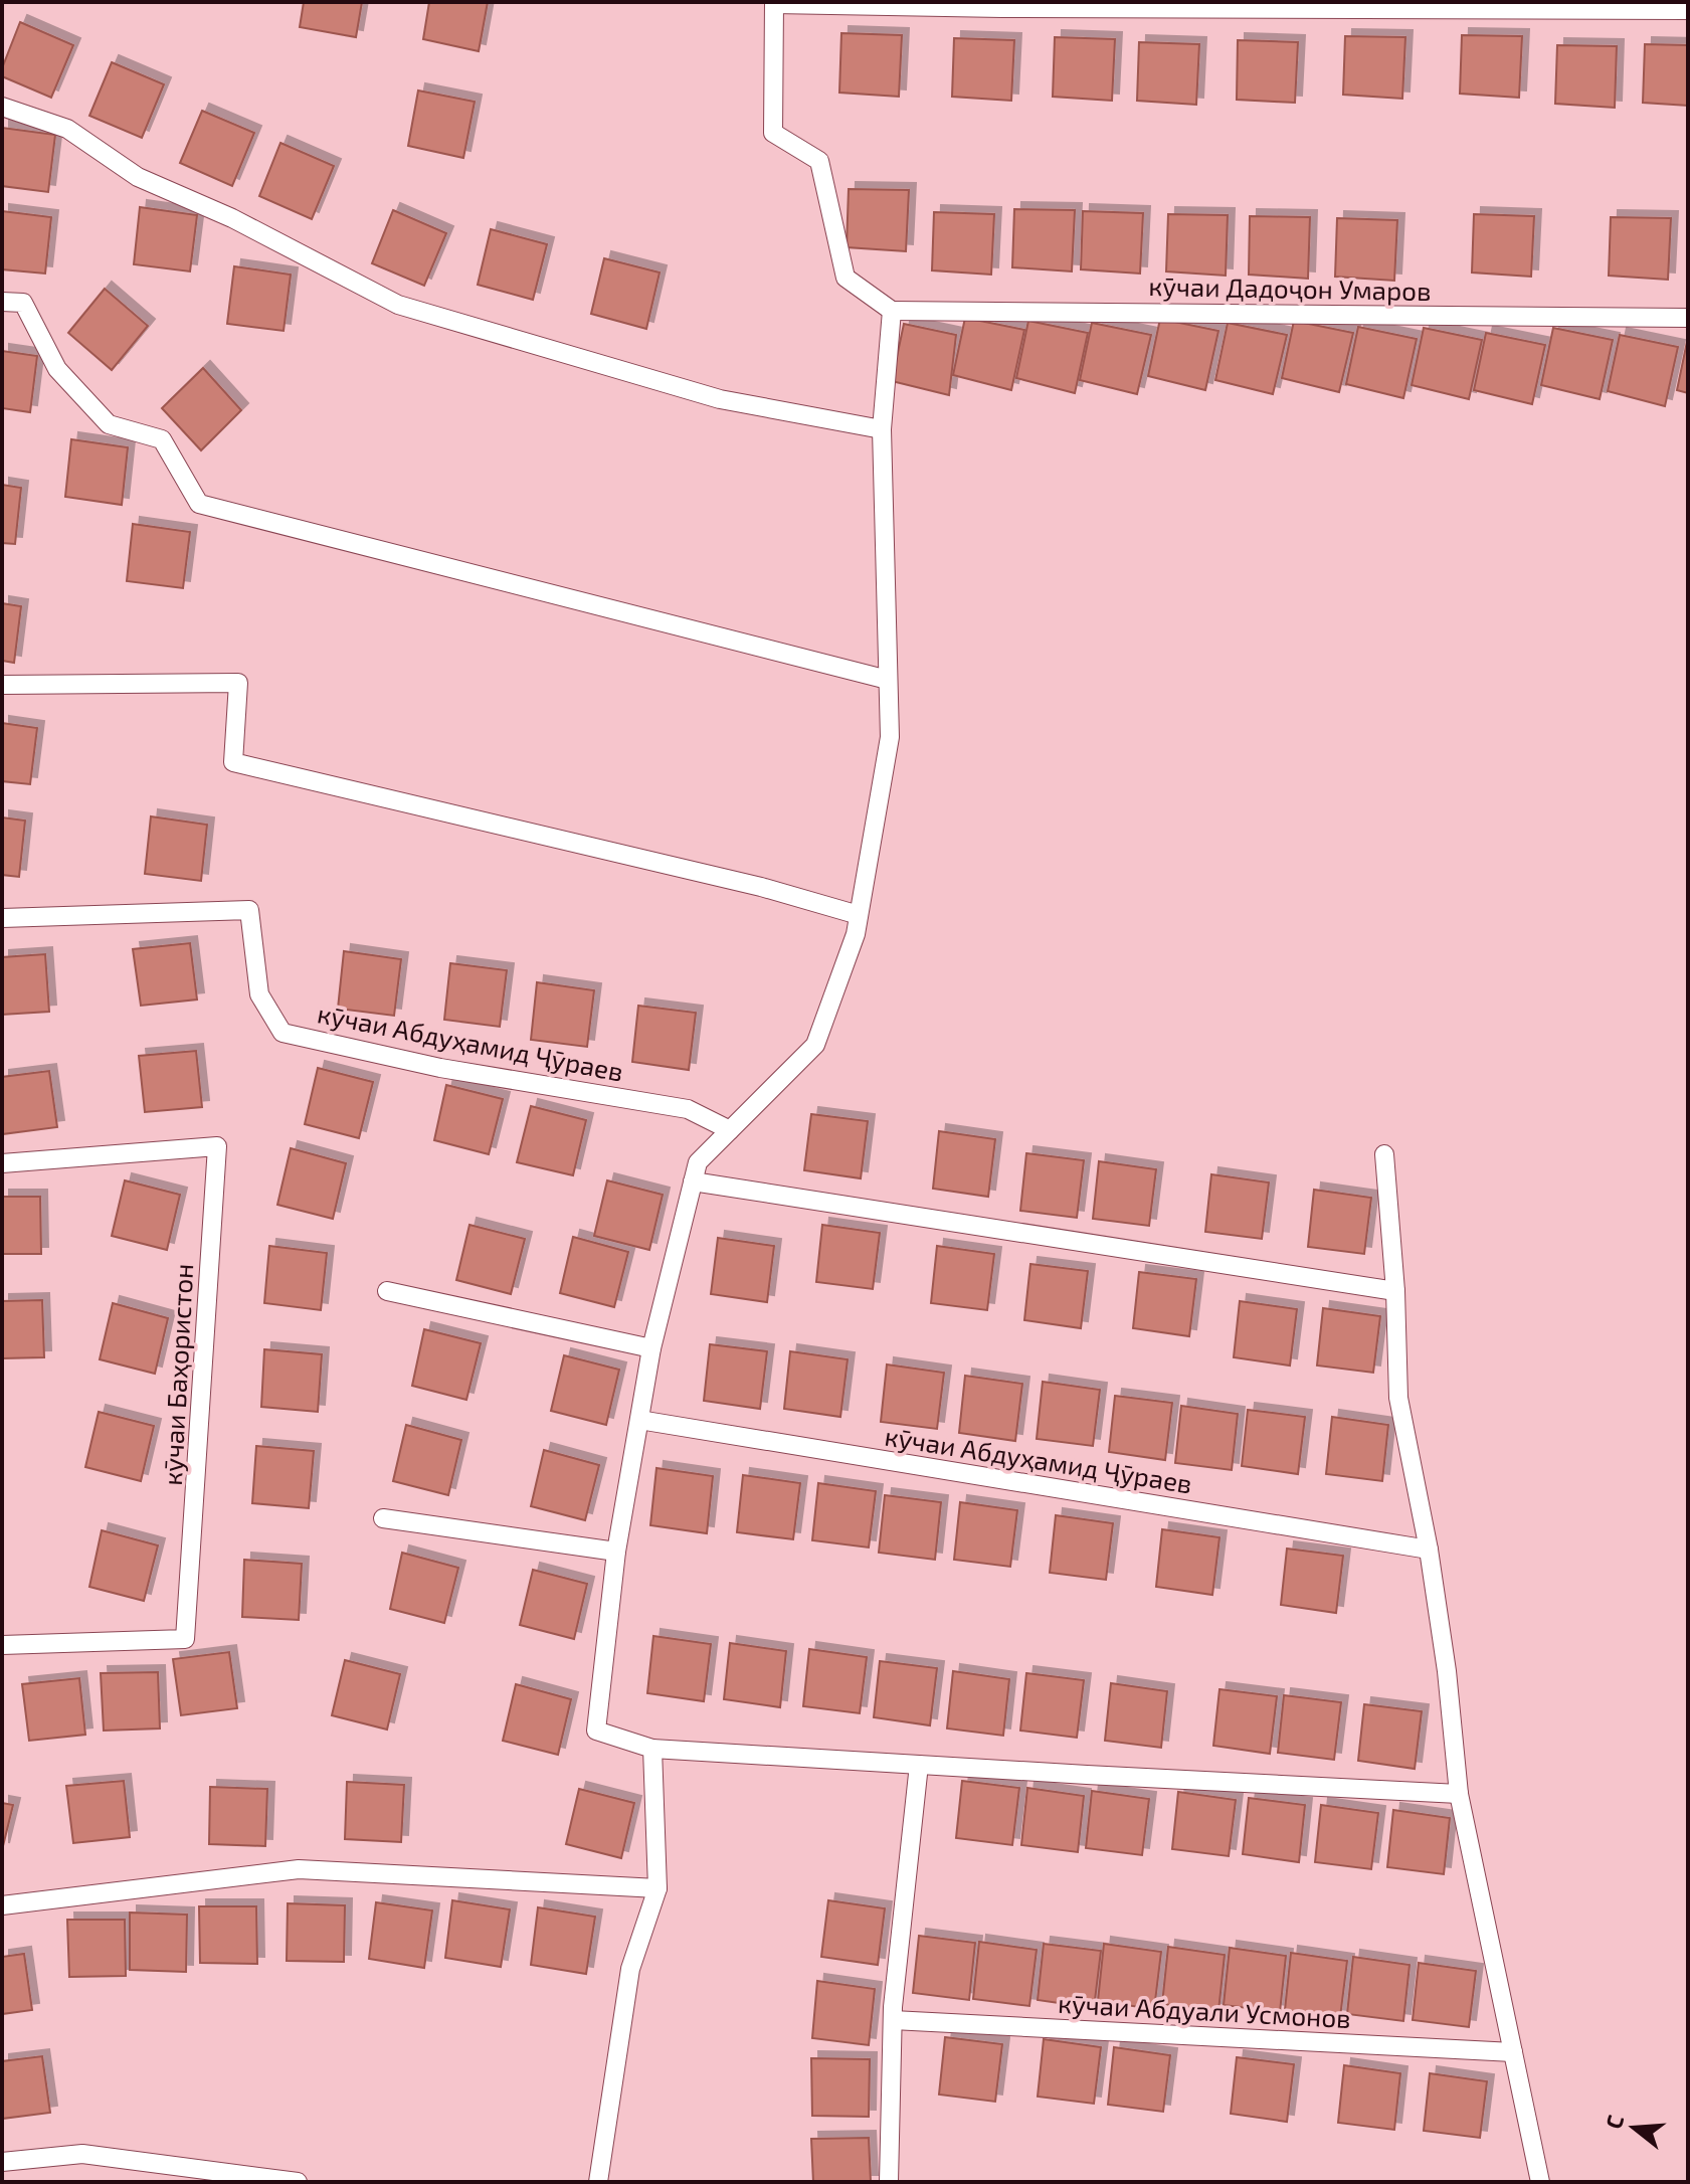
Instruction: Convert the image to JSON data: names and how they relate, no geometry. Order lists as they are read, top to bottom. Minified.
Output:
{"streets":{"street":["кӯчаи Дадоҷон Умаров","кӯчаи Абдуҳамид Ҷӯраев","кӯчаи Баҳористон","кӯчаи Абдуали Усмонов"]},"north":"left"}
